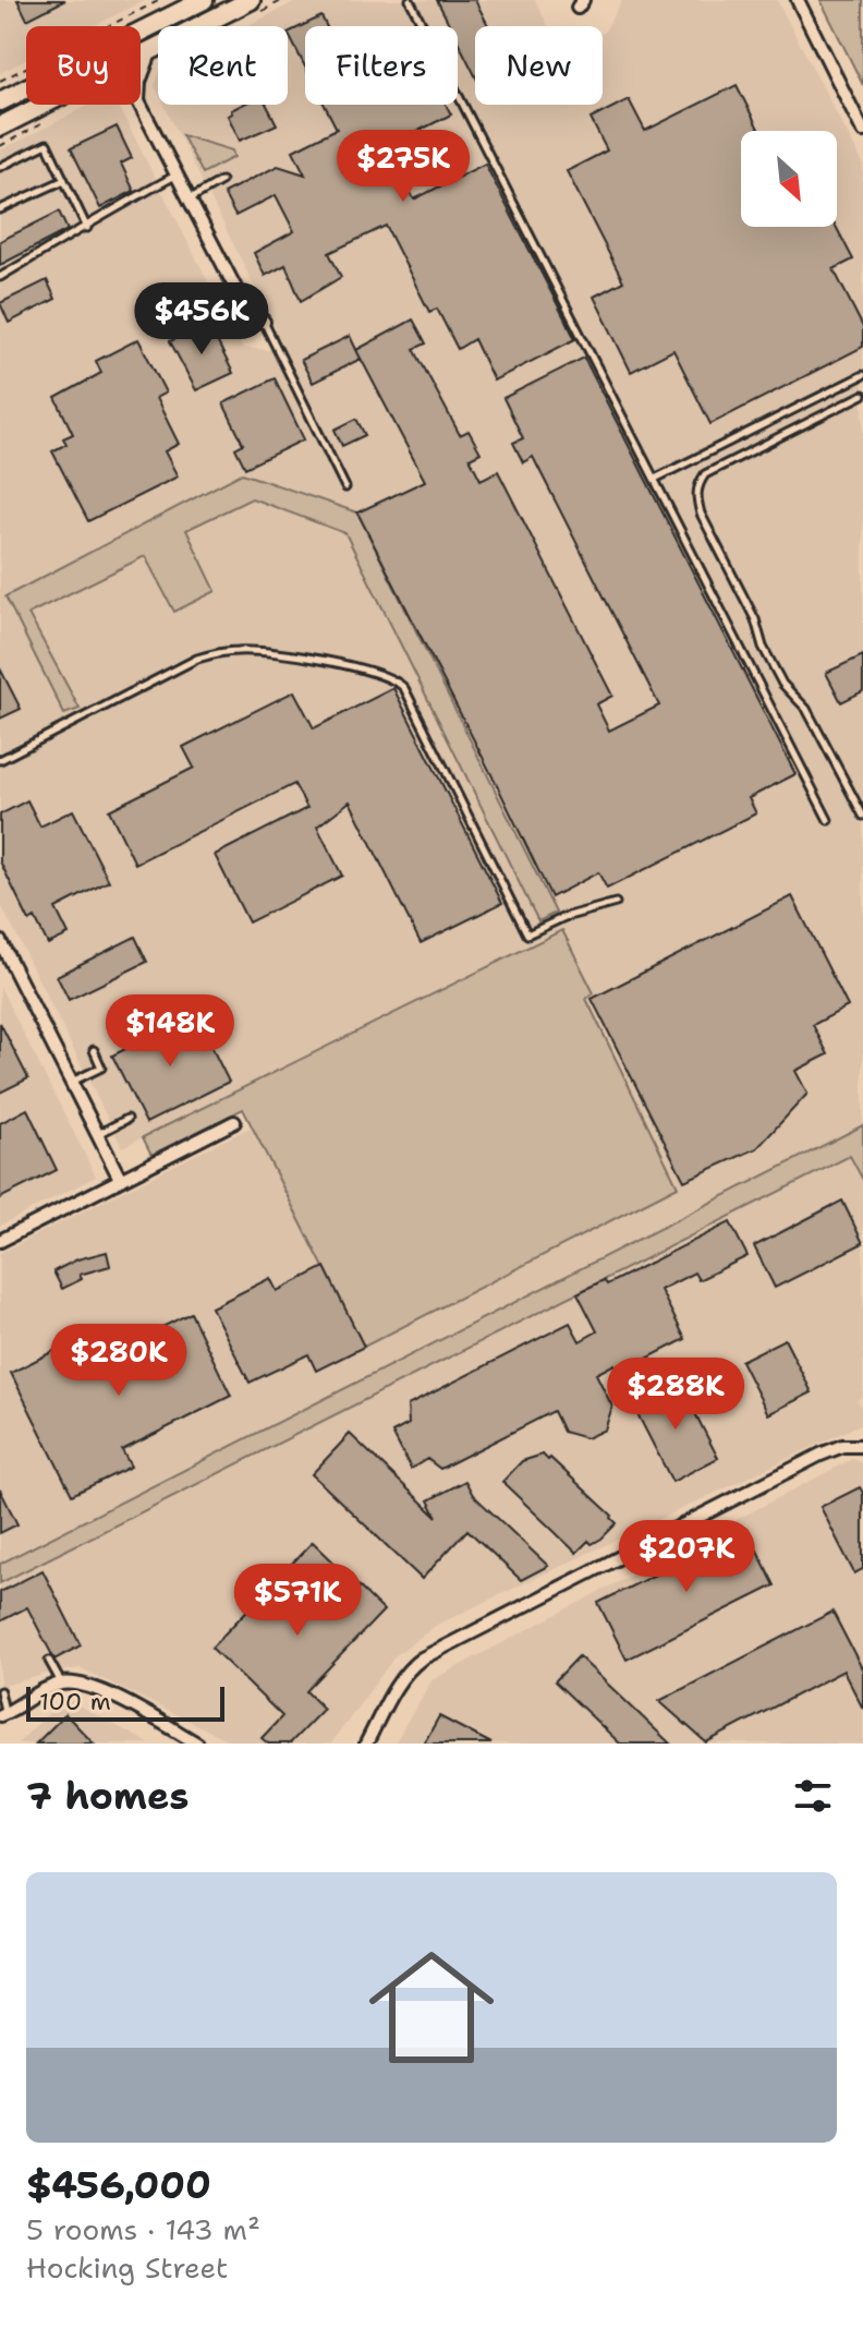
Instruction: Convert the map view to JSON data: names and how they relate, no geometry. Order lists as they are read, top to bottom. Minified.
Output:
{"scale_bar":"100 m","north":"bottom right","page":{"chip":["Buy","Rent","Filters","New"],"price":["$275K","$456K","$148K","$280K","$288K","$207K","$571K"],"scale":"100 m","heading":"7 homes","list":[{"name":"$456,000","note":"5 rooms · 143 m² · Hocking Street"}]}}
